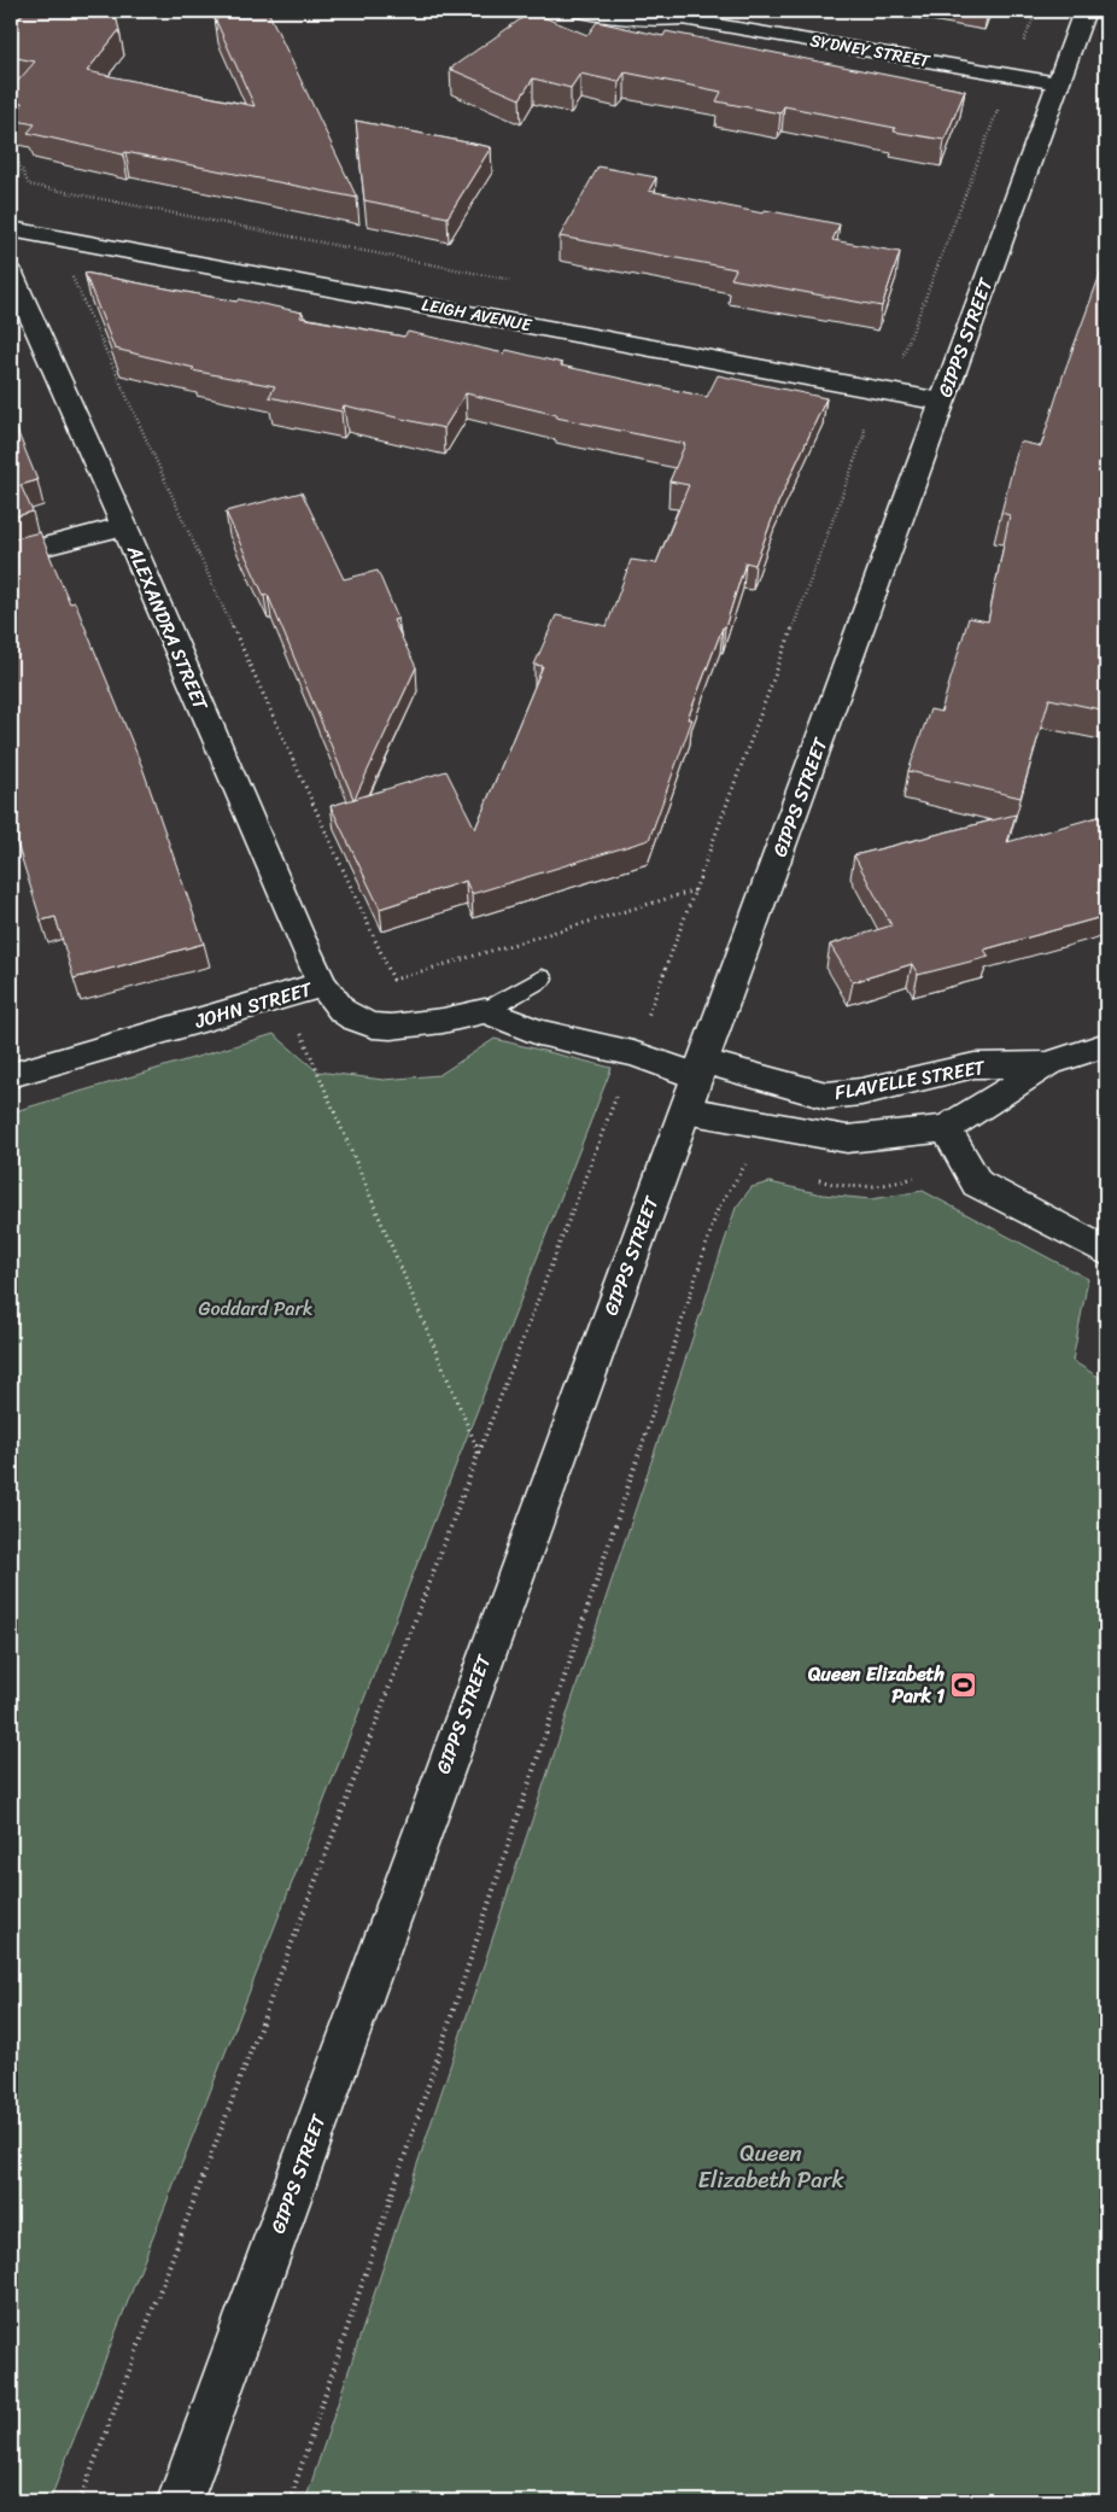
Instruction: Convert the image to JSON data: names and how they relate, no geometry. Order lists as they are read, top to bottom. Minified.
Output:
{"streets":{"street":["SYDNEY STREET","LEIGH AVENUE","GIPPS STREET","ALEXANDRA STREET","JOHN STREET","FLAVELLE STREET"]},"crossings":[["SYDNEY STREET","GIPPS STREET"],["LEIGH AVENUE","GIPPS STREET"],["GIPPS STREET","FLAVELLE STREET"],["ALEXANDRA STREET","JOHN STREET"]],"parks":["Goddard Park","Queen Elizabeth Park"],"places":{"sports":["Queen Elizabeth Park 1"]}}
